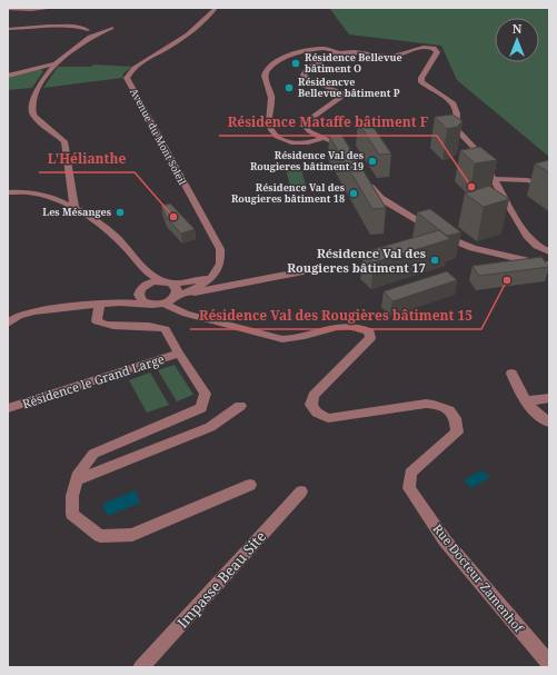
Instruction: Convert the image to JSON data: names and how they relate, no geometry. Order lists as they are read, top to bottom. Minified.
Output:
{"streets":{"street":["Avenue du Mont Soleil","Résidence le Grand Large","Rue Docteur Zamenhof","Impasse Beau Site"]},"places":["Résidence Bellevue bâtiment O","Résidencve Bellevue bâtiment P","Résidence Val des Rougieres bâtiment 19","Résidence Mataffe bâtiment F","Résidence Val des Rougieres bâtiment 18","Les Mésanges","L'Hélianthe","Résidence Val des Rougieres bâtiment 17","Résidence Val des Rougières bâtiment 15"],"north":"top"}
